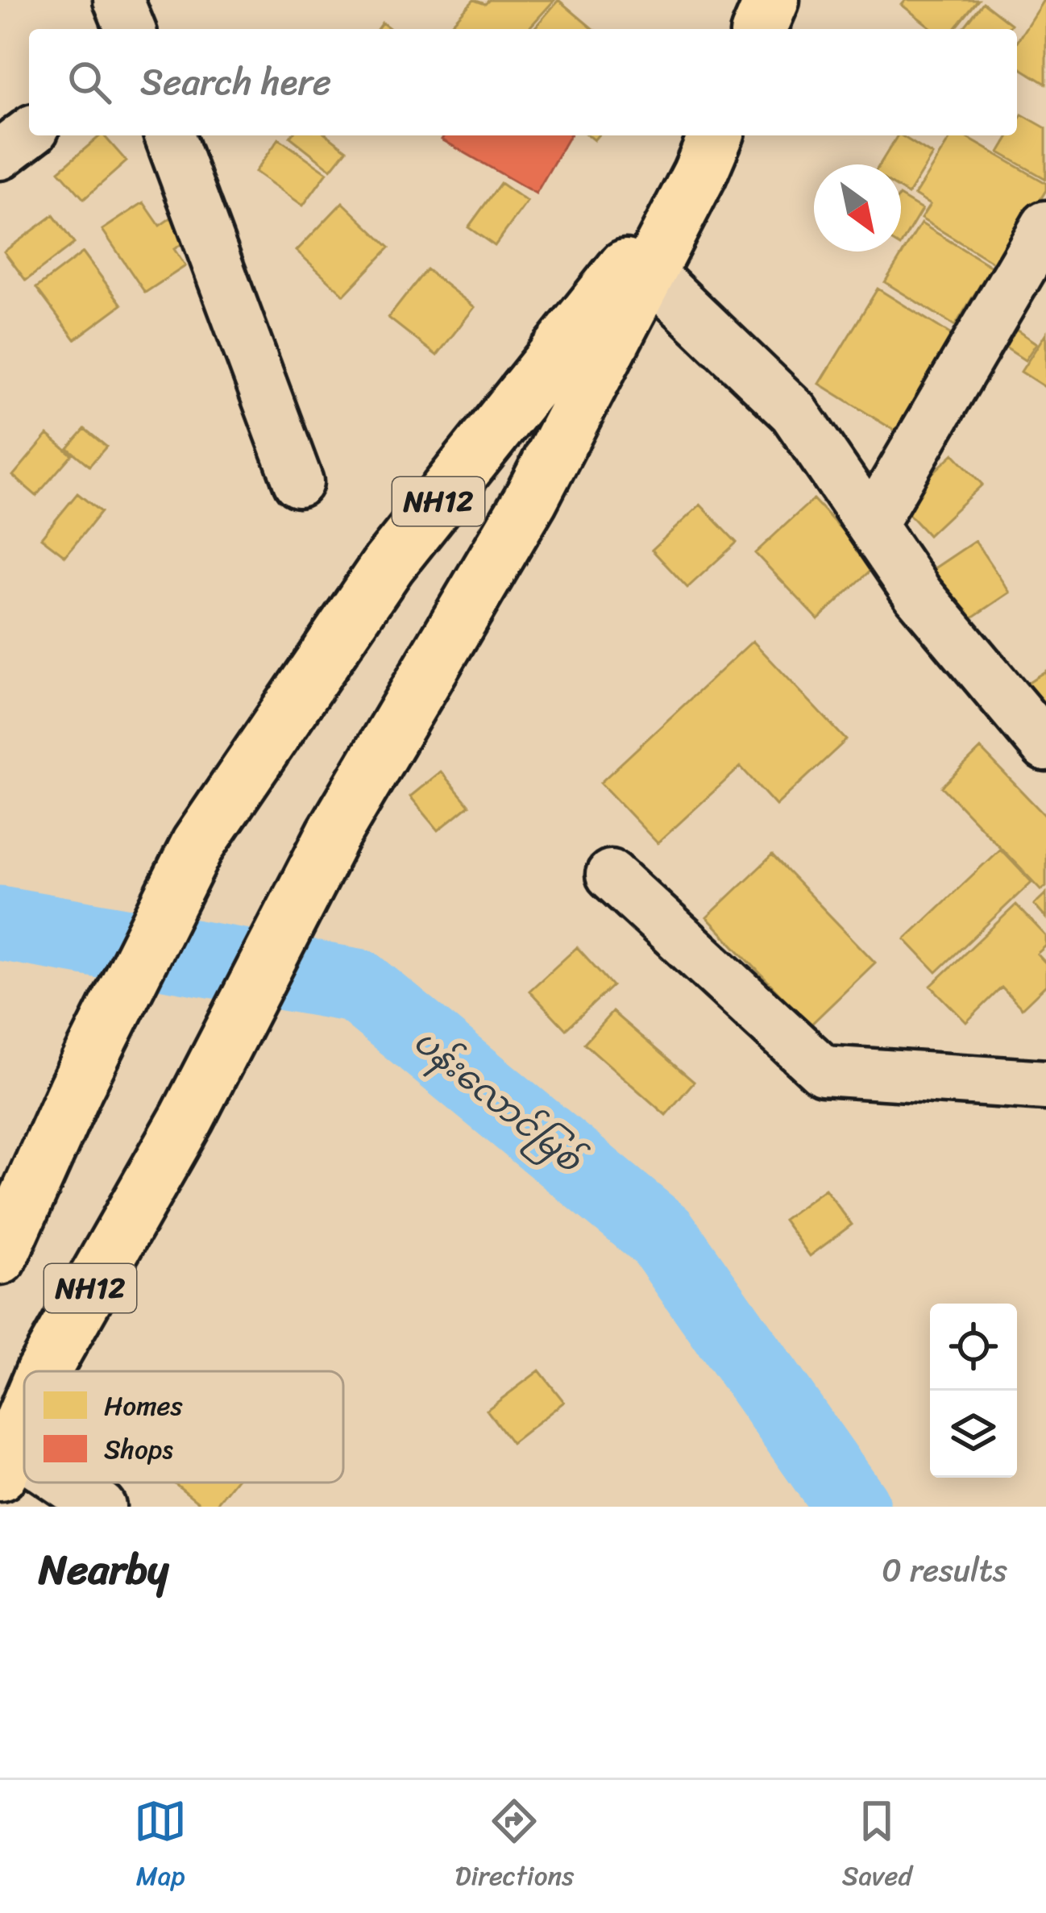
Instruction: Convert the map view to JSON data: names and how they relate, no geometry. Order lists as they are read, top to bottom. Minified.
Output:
{"streets":{"highway":["NH12"]},"water":["ပန်းလောင်မြစ်"],"legend":["Homes","Shops"],"north":"bottom right","page":{"search":"Search here","heading":["Nearby","0 results"],"nav":["Map","Directions","Saved"]}}
